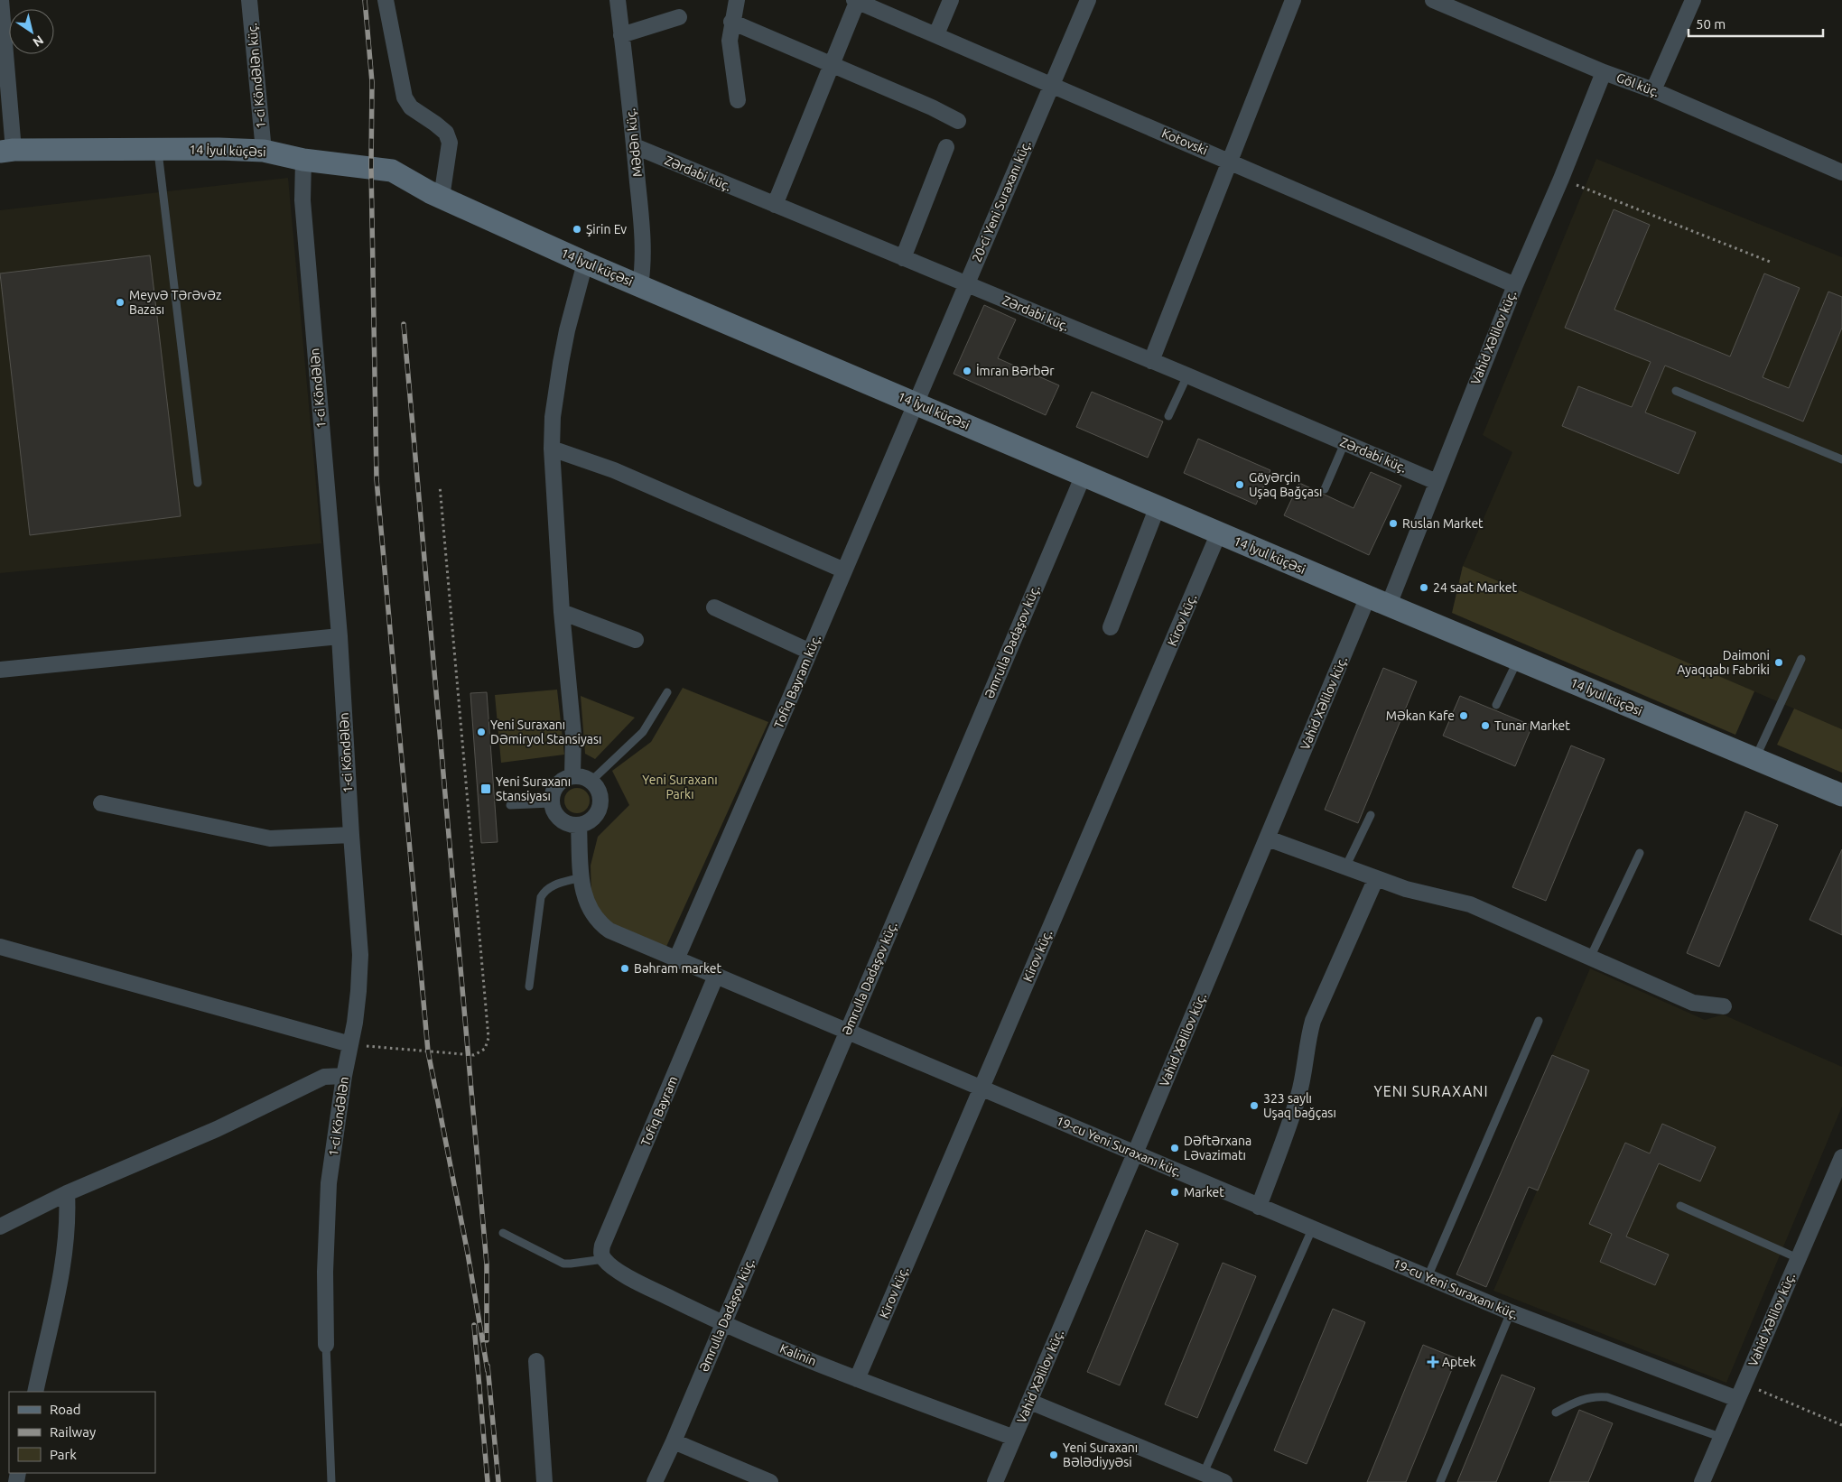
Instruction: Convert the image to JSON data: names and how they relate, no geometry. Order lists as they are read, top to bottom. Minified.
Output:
{"streets":{"street":["1-ci Köndələn küç.","Göl küç.","Kotovski","Mədən küç.","14 İyul küçəsi","Zərdabi küç.","20-ci Yeni Suraxanı küç.","Vahid Xəlilov küç.","1-ci Köndələn","Kirov küç.","Əmrulla Dadaşov küç.","Tofiq Bayram küç.","Tofiq Bayram","19-cu Yeni Suraxanı küç.","Kalinin"]},"crossings":[["1-ci Köndələn küç.","14 İyul küçəsi"],["Göl küç.","Vahid Xəlilov küç."],["Kotovski","20-ci Yeni Suraxanı küç."],["Kotovski","Vahid Xəlilov küç."],["Mədən küç.","14 İyul küçəsi"],["Mədən küç.","Zərdabi küç."],["14 İyul küçəsi","20-ci Yeni Suraxanı küç."],["14 İyul küçəsi","Vahid Xəlilov küç."],["14 İyul küçəsi","1-ci Köndələn"],["14 İyul küçəsi","Kirov küç."],["14 İyul küçəsi","Əmrulla Dadaşov küç."],["14 İyul küçəsi","Tofiq Bayram küç."],["Zərdabi küç.","20-ci Yeni Suraxanı küç."],["Zərdabi küç.","Vahid Xəlilov küç."],["20-ci Yeni Suraxanı küç.","Tofiq Bayram küç."],["Vahid Xəlilov küç.","19-cu Yeni Suraxanı küç."],["Vahid Xəlilov küç.","Kalinin"],["Kirov küç.","19-cu Yeni Suraxanı küç."],["Kirov küç.","Kalinin"],["Əmrulla Dadaşov küç.","19-cu Yeni Suraxanı küç."],["Əmrulla Dadaşov küç.","Kalinin"],["Tofiq Bayram küç.","19-cu Yeni Suraxanı küç."],["Tofiq Bayram","19-cu Yeni Suraxanı küç."],["Tofiq Bayram","Kalinin"]],"districts":["YENI SURAXANI"],"parks":["Yeni Suraxanı Parkı"],"places":{"other":["Şirin Ev","Meyvə Tərəvəz Bazası","İmran Bərbər","Göyərçin Uşaq Bağçası","Ruslan Market","24 saat Market","Daimoni Ayaqqabı Fabriki","Məkan Kafe","Tunar Market","Yeni Suraxanı Dəmiryol Stansiyası","Bәhram market","323 saylı Uşaq bağçası","Dəftərxana Ləvazimatı","Market","Yeni Suraxanı Bələdiyyəsi"],"transit":["Yeni Suraxanı Stansiyası"],"health":["Aptek"]},"legend":["Road","Railway","Park"],"scale_bar":"50 m","north":"bottom right"}
